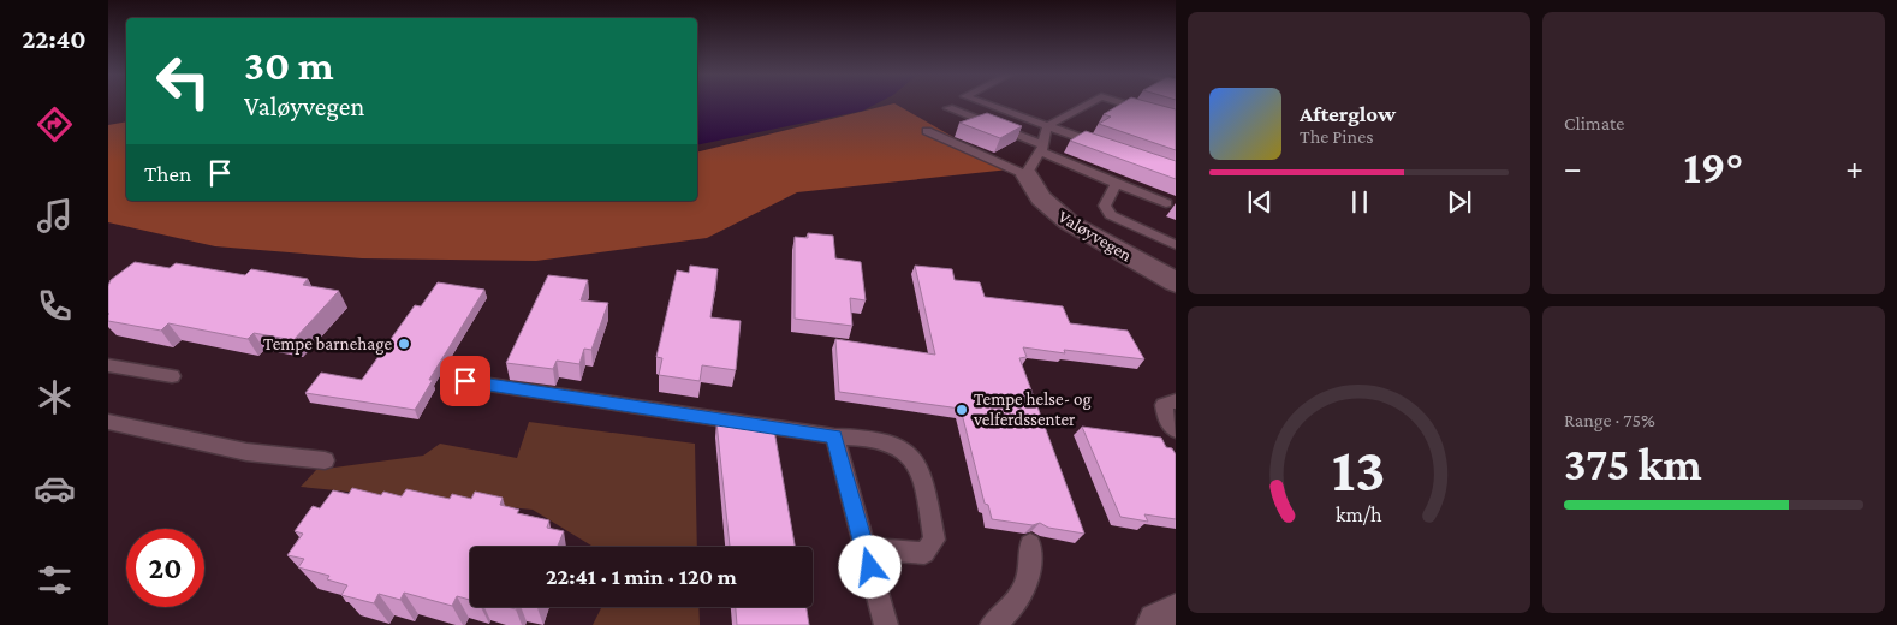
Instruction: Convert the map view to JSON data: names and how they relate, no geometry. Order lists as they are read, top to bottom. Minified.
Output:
{"streets":{"street":["Valøyvegen"]},"places":["Tempe barnehage","Tempe helse- og velferdssenter"],"page":{"tabs":"22:40","tile":["Climate",["Range · 75%","375 km"]],"turn":["30 m","Valøyvegen"],"song":["Afterglow","The Pines"],"heat":["−","19°","+"],"then":"Then","limit":"20","trip":"22:41 · 1 min · 120 m","gauge":["13","km/h"]}}
